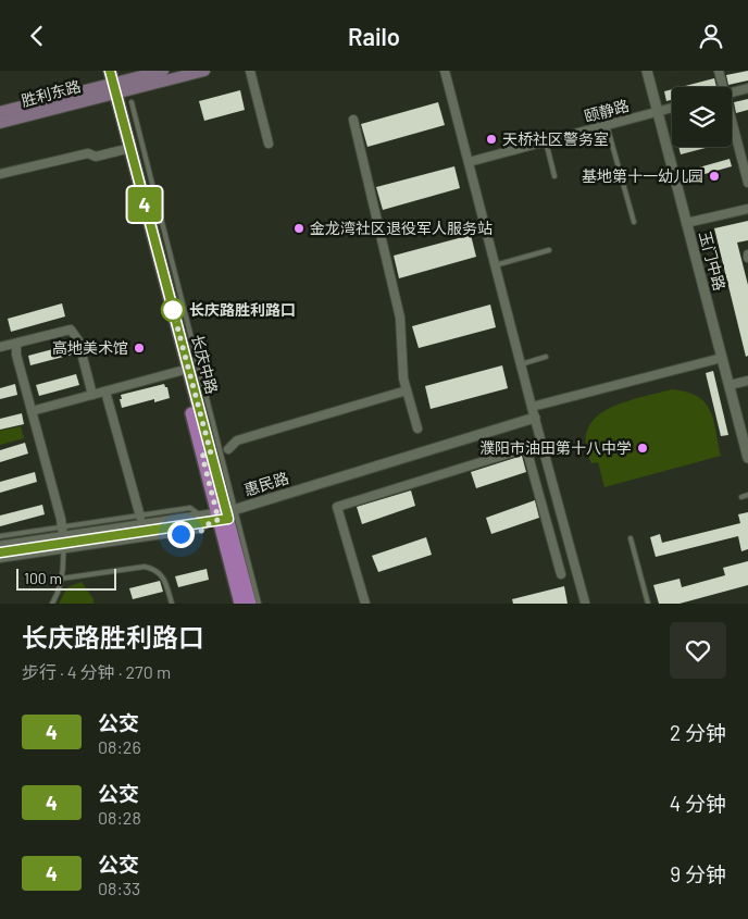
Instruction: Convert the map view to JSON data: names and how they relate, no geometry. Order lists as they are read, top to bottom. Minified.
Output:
{"streets":{"main road":["胜利东路","长庆中路"],"street":["颐静路","玉门中路","惠民路"]},"crossings":[["胜利东路","长庆中路"],["颐静路","玉门中路"],["长庆中路","惠民路"]],"places":["天桥社区警务室","基地第十一幼儿园","金龙湾社区退役军人服务站","长庆路胜利路口","高地美术馆","濮阳市油田第十八中学"],"lines":["bus line 4"],"scale_bar":"100 m","page":{"header":"Railo","on_map":"4","scale":"100 m","heading":["长庆路胜利路口","步行 · 4 分钟 · 270 m"],"list":[{"mark":"4","name":"公交","note":"08:26","value":"2 分钟"},{"mark":"4","name":"公交","note":"08:28","value":"4 分钟"},{"mark":"4","name":"公交","note":"08:33","value":"9 分钟"}]}}
